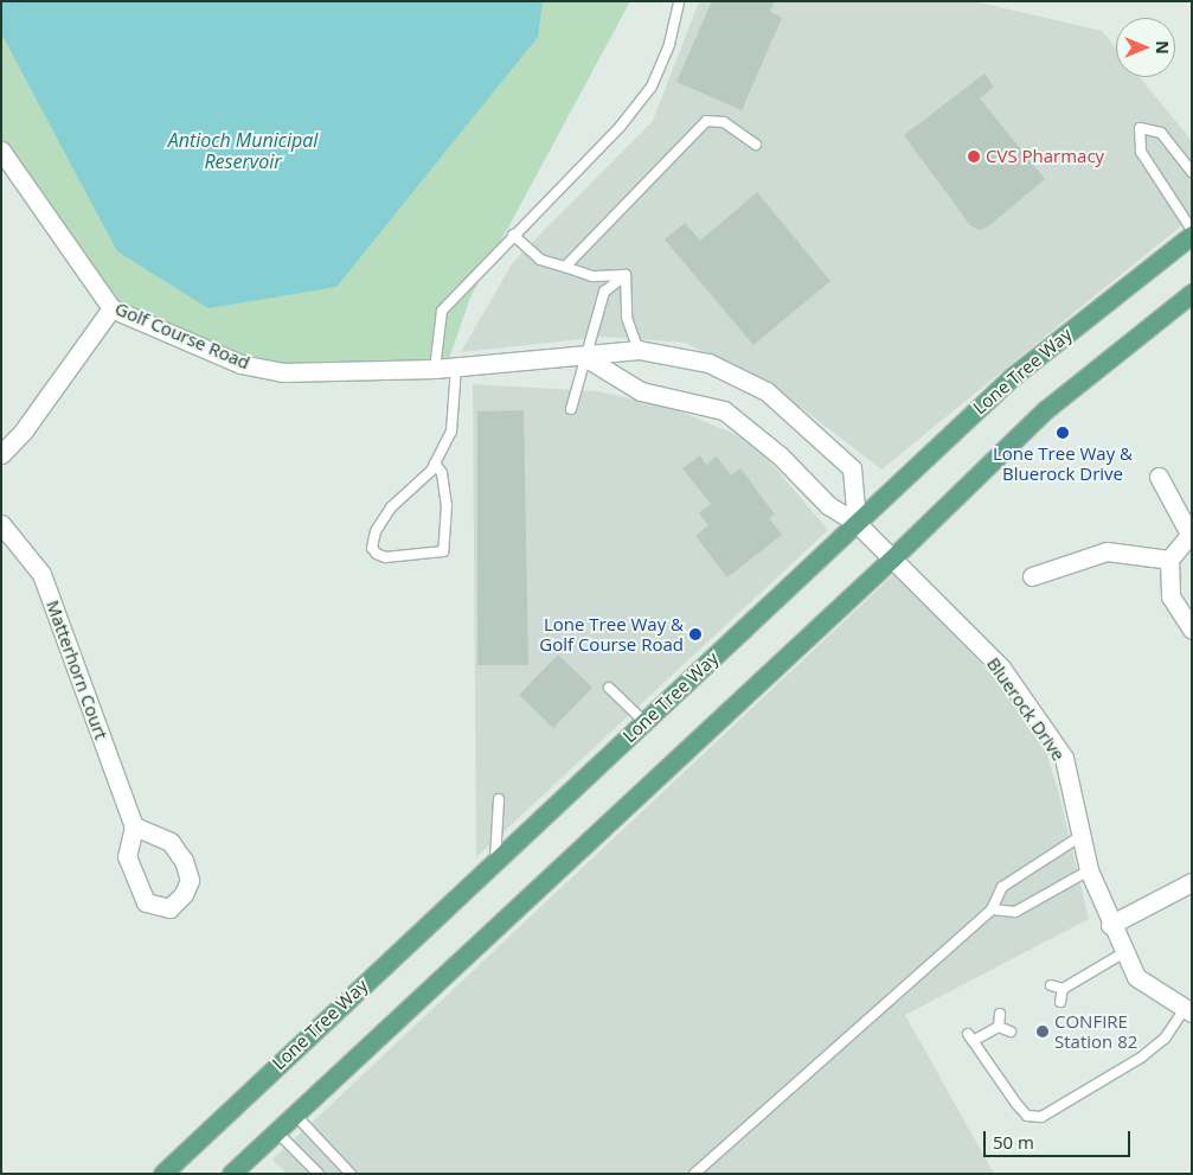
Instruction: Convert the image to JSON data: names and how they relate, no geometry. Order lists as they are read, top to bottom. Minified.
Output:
{"streets":{"main road":["Lone Tree Way"],"street":["Golf Course Road","Matterhorn Court","Bluerock Drive"]},"crossings":[["Golf Course Road","Lone Tree Way"],["Golf Course Road","Bluerock Drive"],["Lone Tree Way","Bluerock Drive"]],"water":["Antioch Municipal Reservoir"],"places":["CVS Pharmacy","Lone Tree Way & Bluerock Drive","Lone Tree Way & Golf Course Road","CONFIRE Station 82"],"scale_bar":"50 m","north":"right"}
